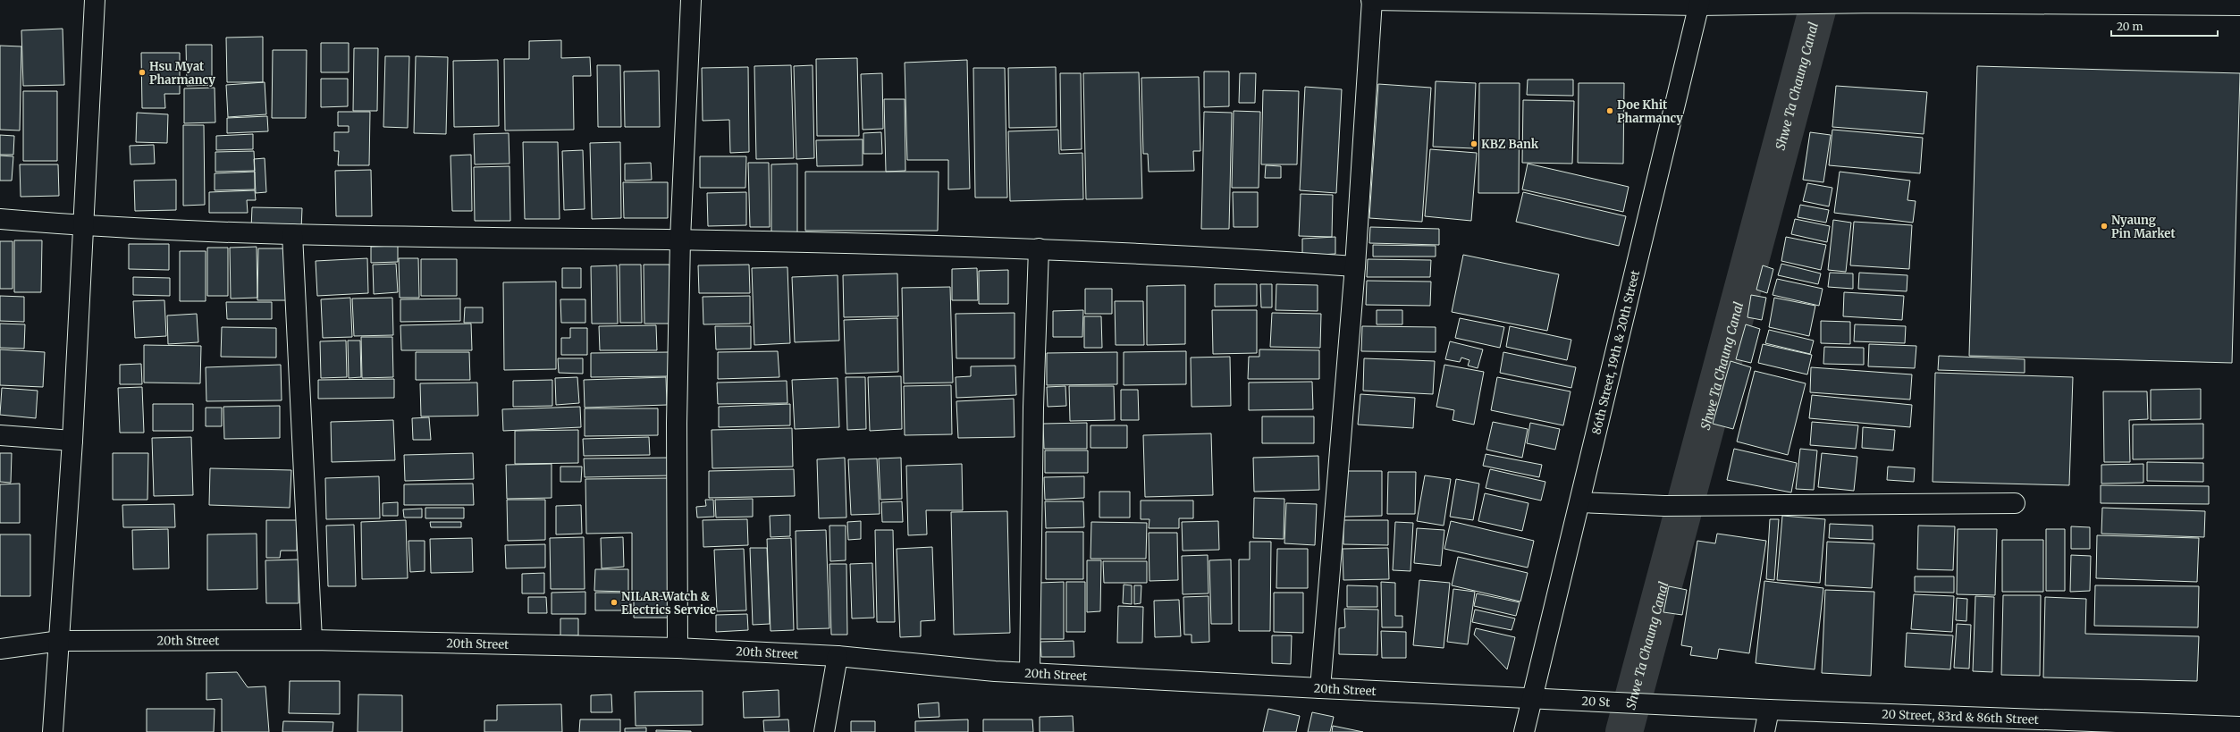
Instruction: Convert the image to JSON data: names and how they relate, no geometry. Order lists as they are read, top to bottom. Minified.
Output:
{"streets":{"street":["86th Street, 19th & 20th Street","20th Street","20 St","20 Street, 83rd & 86th Street"]},"crossings":[["86th Street, 19th & 20th Street","20th Street"],["86th Street, 19th & 20th Street","20 St"],["20th Street","20 St"],["20 St","20 Street, 83rd & 86th Street"]],"water":["Shwe Ta Chaung Canal"],"places":["Hsu Myat Pharmancy","Doe Khit Pharmancy","KBZ Bank","Nyaung Pin Market","NILAR Watch & Electrics Service"],"scale_bar":"20 m"}
